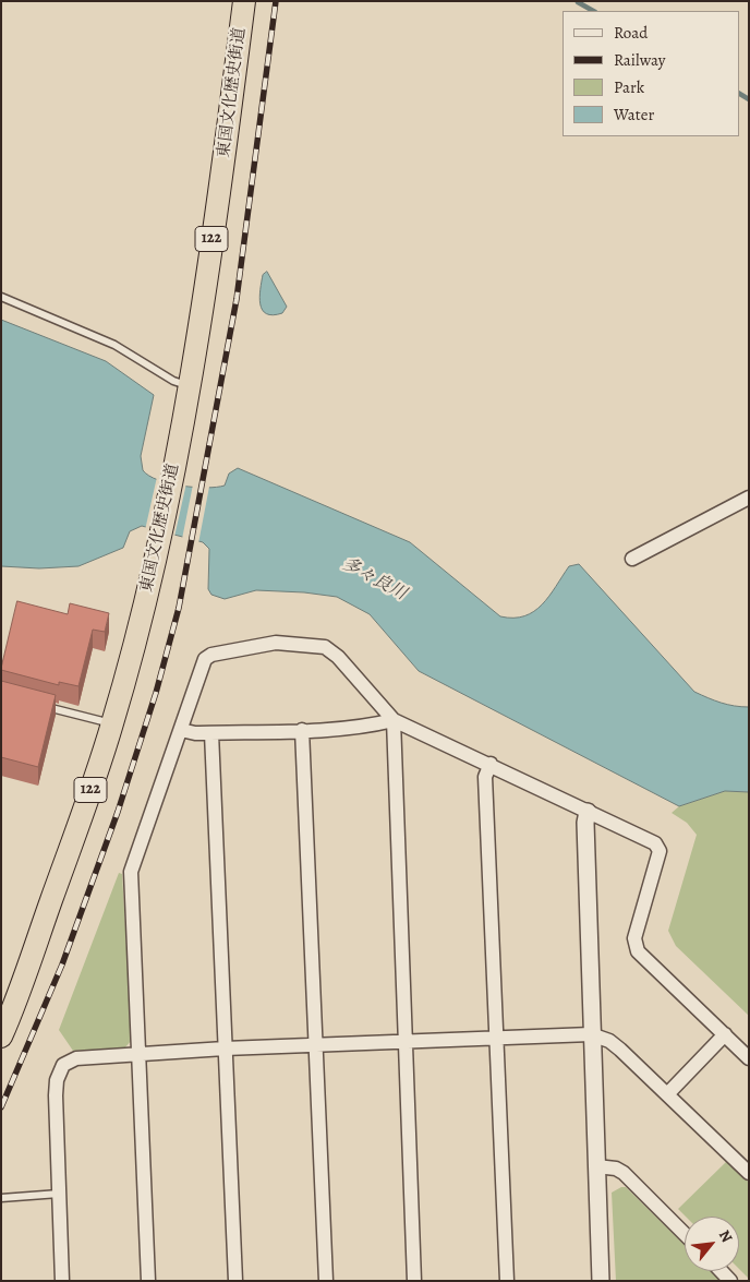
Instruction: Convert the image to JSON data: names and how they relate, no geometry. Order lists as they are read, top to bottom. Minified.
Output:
{"streets":{"highway":["東国文化歴史街道","122"]},"water":["多々良川"],"legend":["Road","Railway","Park","Water"],"north":"top right"}
